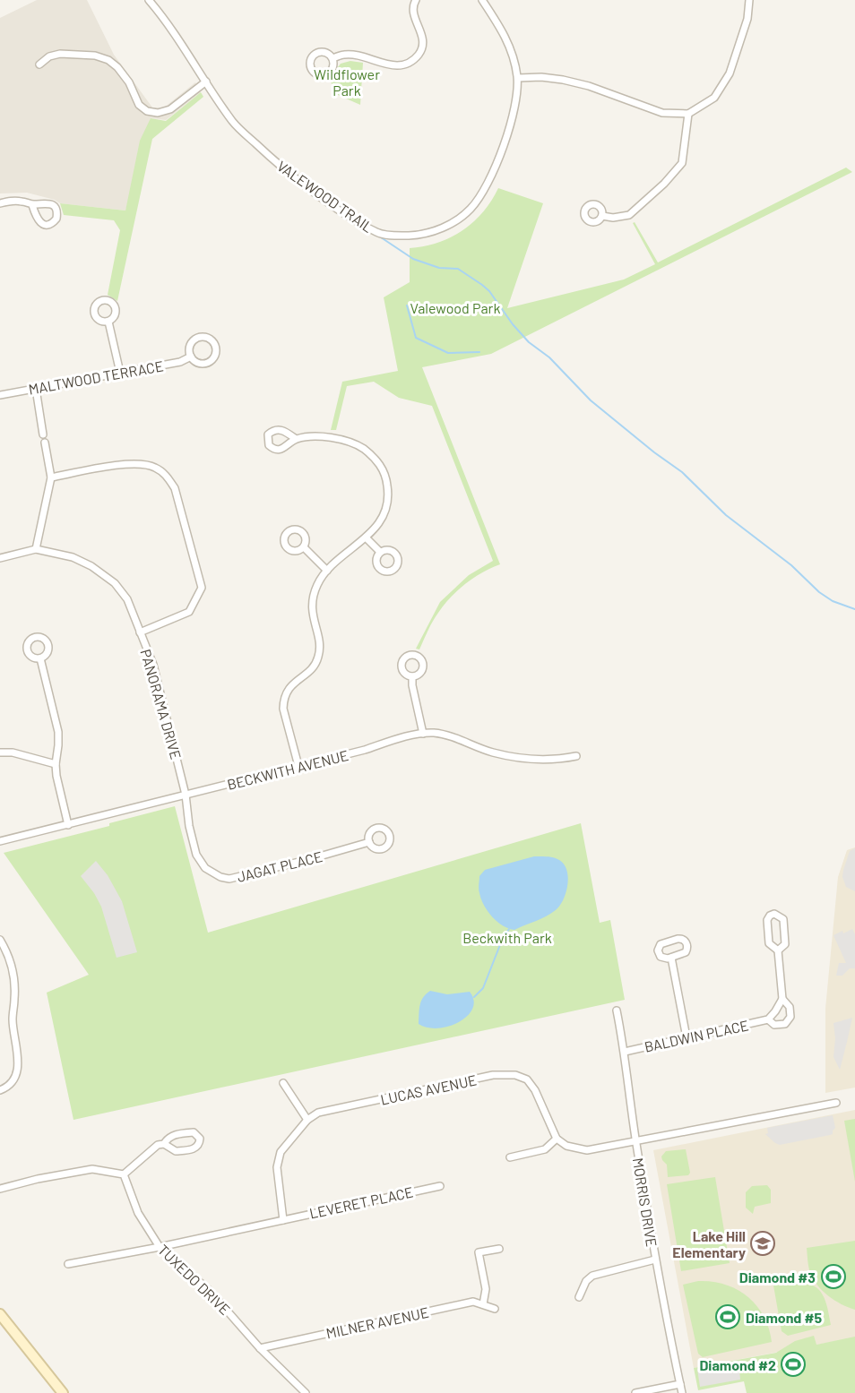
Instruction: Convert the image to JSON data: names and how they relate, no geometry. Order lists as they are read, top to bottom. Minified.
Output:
{"streets":{"street":["VALEWOOD TRAIL","MALTWOOD TERRACE","PANORAMA DRIVE","BECKWITH AVENUE","JAGAT PLACE","BALDWIN PLACE","LUCAS AVENUE","LEVERET PLACE","MORRIS DRIVE","TUXEDO DRIVE","MILNER AVENUE"]},"crossings":[["PANORAMA DRIVE","BECKWITH AVENUE"],["PANORAMA DRIVE","JAGAT PLACE"],["BECKWITH AVENUE","JAGAT PLACE"],["BALDWIN PLACE","MORRIS DRIVE"],["LUCAS AVENUE","LEVERET PLACE"],["TUXEDO DRIVE","MILNER AVENUE"]],"parks":["Wildflower Park","Valewood Park","Beckwith Park"],"places":{"school or university":["Lake Hill Elementary"],"sports":["Diamond #3","Diamond #5","Diamond #2"]}}
